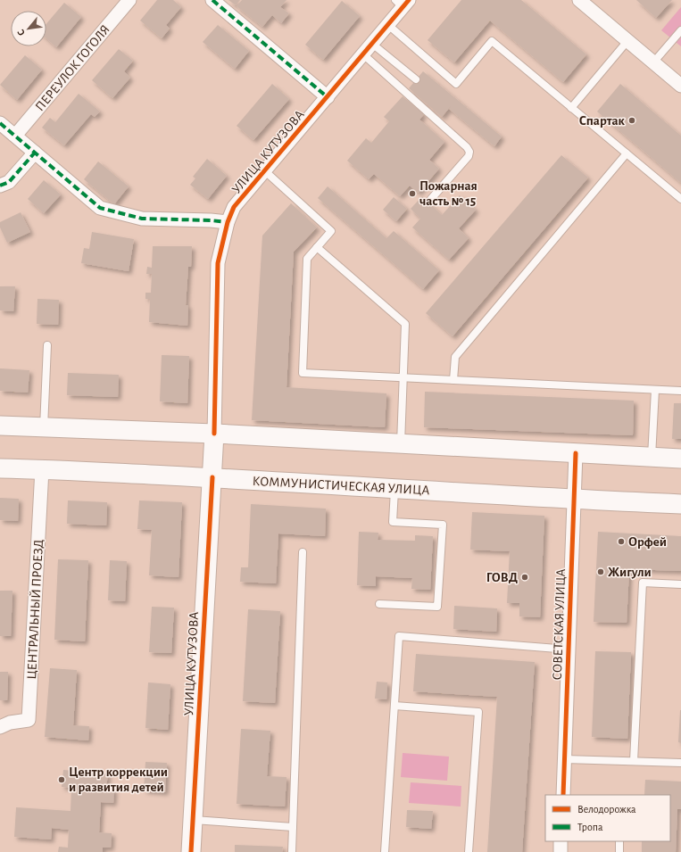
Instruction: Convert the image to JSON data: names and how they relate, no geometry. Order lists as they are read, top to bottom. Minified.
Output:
{"streets":{"main road":["УЛИЦА КУТУЗОВА","КОММУНИСТИЧЕСКАЯ УЛИЦА"],"street":["ПЕРЕУЛОК ГОГОЛЯ","ЦЕНТРАЛЬНЫЙ ПРОЕЗД","СОВЕТСКАЯ УЛИЦА"]},"crossings":[["УЛИЦА КУТУЗОВА","КОММУНИСТИЧЕСКАЯ УЛИЦА"],["КОММУНИСТИЧЕСКАЯ УЛИЦА","ЦЕНТРАЛЬНЫЙ ПРОЕЗД"],["КОММУНИСТИЧЕСКАЯ УЛИЦА","СОВЕТСКАЯ УЛИЦА"]],"places":["Спартак","Пожарная часть № 15","Орфей","Жигули","ГОВД","Центр коррекции и развития детей"],"legend":["Велодорожка","Тропа"],"north":"bottom left"}
